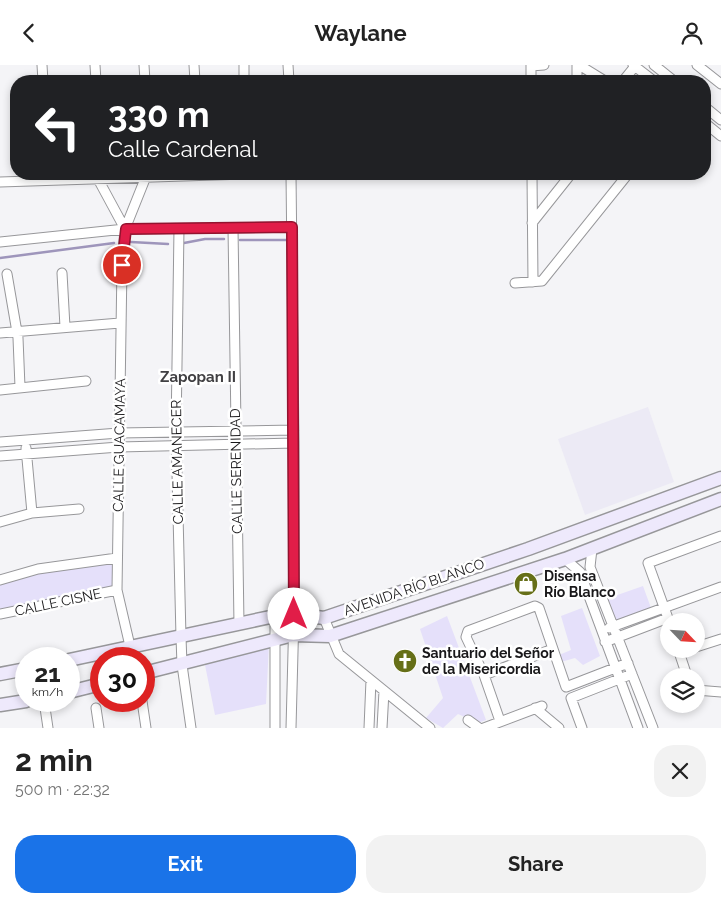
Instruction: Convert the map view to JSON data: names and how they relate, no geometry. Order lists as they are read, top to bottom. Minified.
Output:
{"streets":{"street":["CALLE GUACAMAYA","CALLE AMANECER","CALLE SERENIDAD","AVENIDA RÍO BLANCO","CALLE CISNE"]},"crossings":[["CALLE GUACAMAYA","CALLE CISNE"],["CALLE AMANECER","AVENIDA RÍO BLANCO"],["CALLE SERENIDAD","AVENIDA RÍO BLANCO"]],"districts":["Zapopan II"],"places":{"shop":["Disensa Río Blanco"],"church":["Santuario del Señor de la Misericordia"]},"north":"bottom right","page":{"header":"Waylane","turn":["330 m","Calle Cardenal"],"speed":"21 km/h","limit":"30","heading":["2 min","500 m · 22:32"],"buttons":["Exit","Share"]}}
